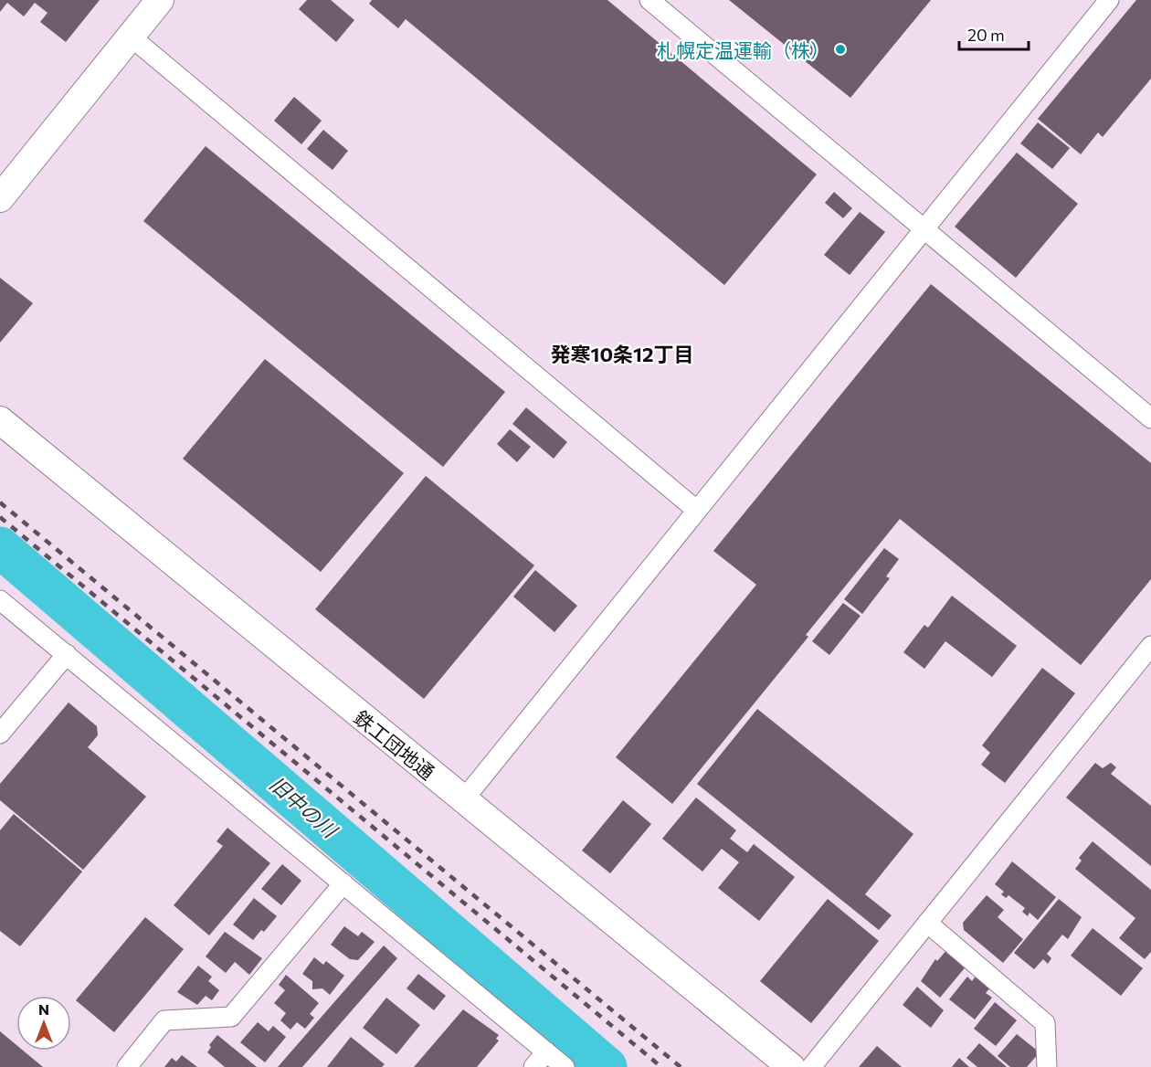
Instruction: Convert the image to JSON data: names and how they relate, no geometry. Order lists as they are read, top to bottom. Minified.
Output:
{"streets":{"street":["鉄工団地通"]},"districts":["発寒10条12丁目"],"water":["旧中の川"],"places":["札幌定温運輸（株）"],"scale_bar":"20 m","north":"top"}
